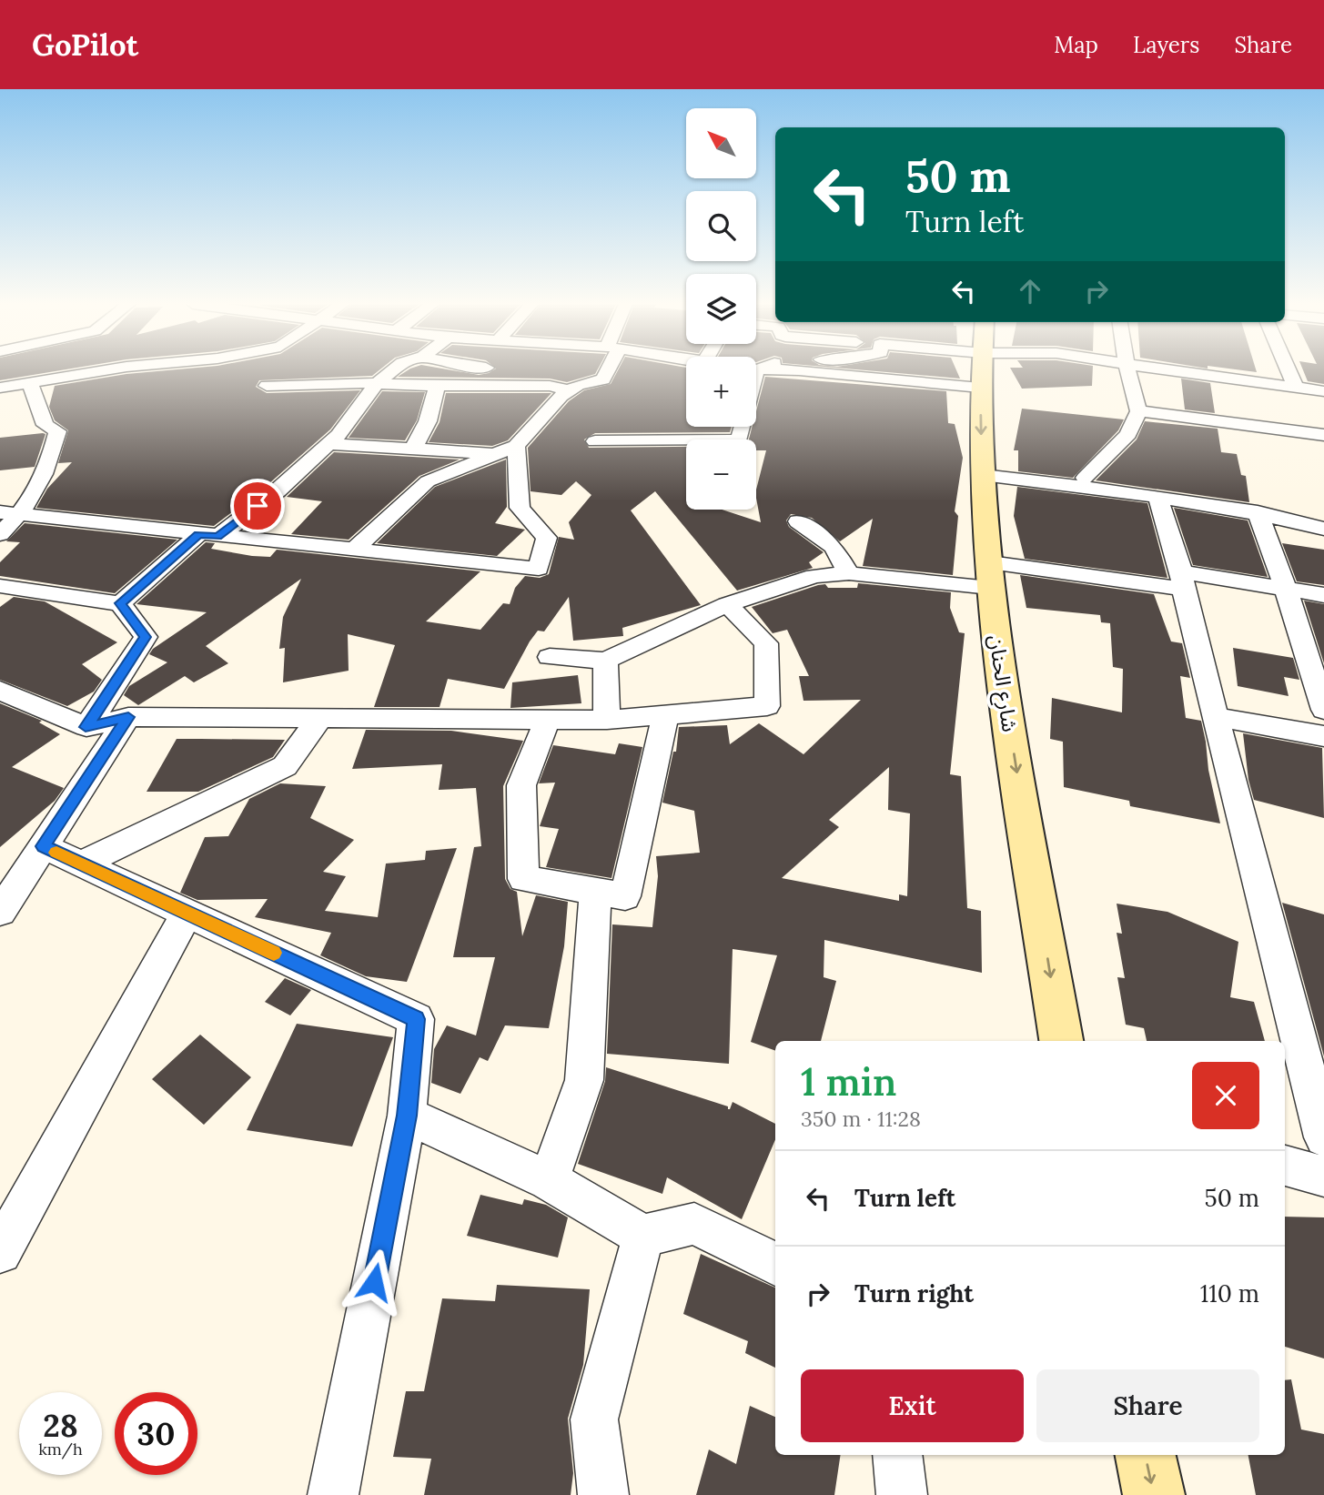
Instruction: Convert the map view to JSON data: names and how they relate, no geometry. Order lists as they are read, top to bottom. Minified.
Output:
{"streets":{"main road":["شارع الحنان"]},"one_way":["شارع الحنان"],"north":"top left","page":{"header":"GoPilot","nav":["Map","Layers","Share"],"map_buttons":["+","−"],"turn":["50 m","Turn left"],"heading":["1 min","350 m · 11:28"],"list":[{"name":"Turn left","value":"50 m"},{"name":"Turn right","value":"110 m"}],"buttons":["Exit","Share"],"speed":"28 km/h","limit":"30"}}
